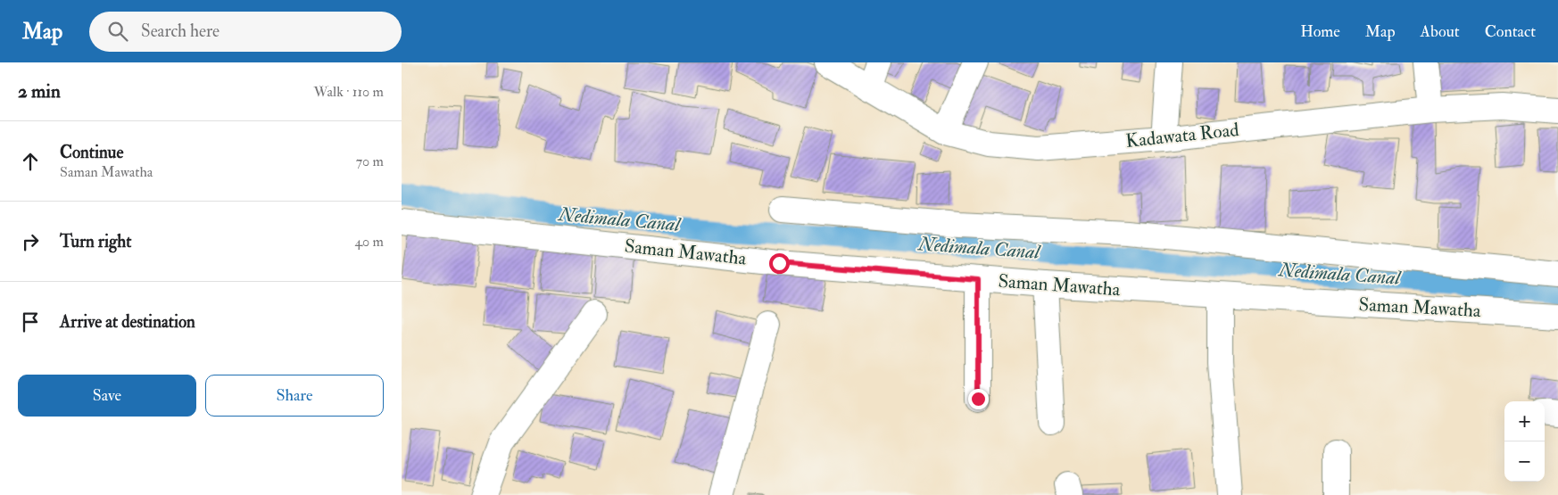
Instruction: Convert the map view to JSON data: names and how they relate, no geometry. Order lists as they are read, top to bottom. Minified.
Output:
{"streets":{"street":["Kadawata Road","Saman Mawatha"]},"water":["Nedimala Canal"],"page":{"header":"Map","search":"Search here","nav":["Home","Map","About","Contact"],"heading":["2 min","Walk · 110 m"],"list":[["Continue","Saman Mawatha","70 m"],["Turn right","40 m"],"Arrive at destination"],"buttons":["Save","Share"],"map_buttons":["+","−"]}}
